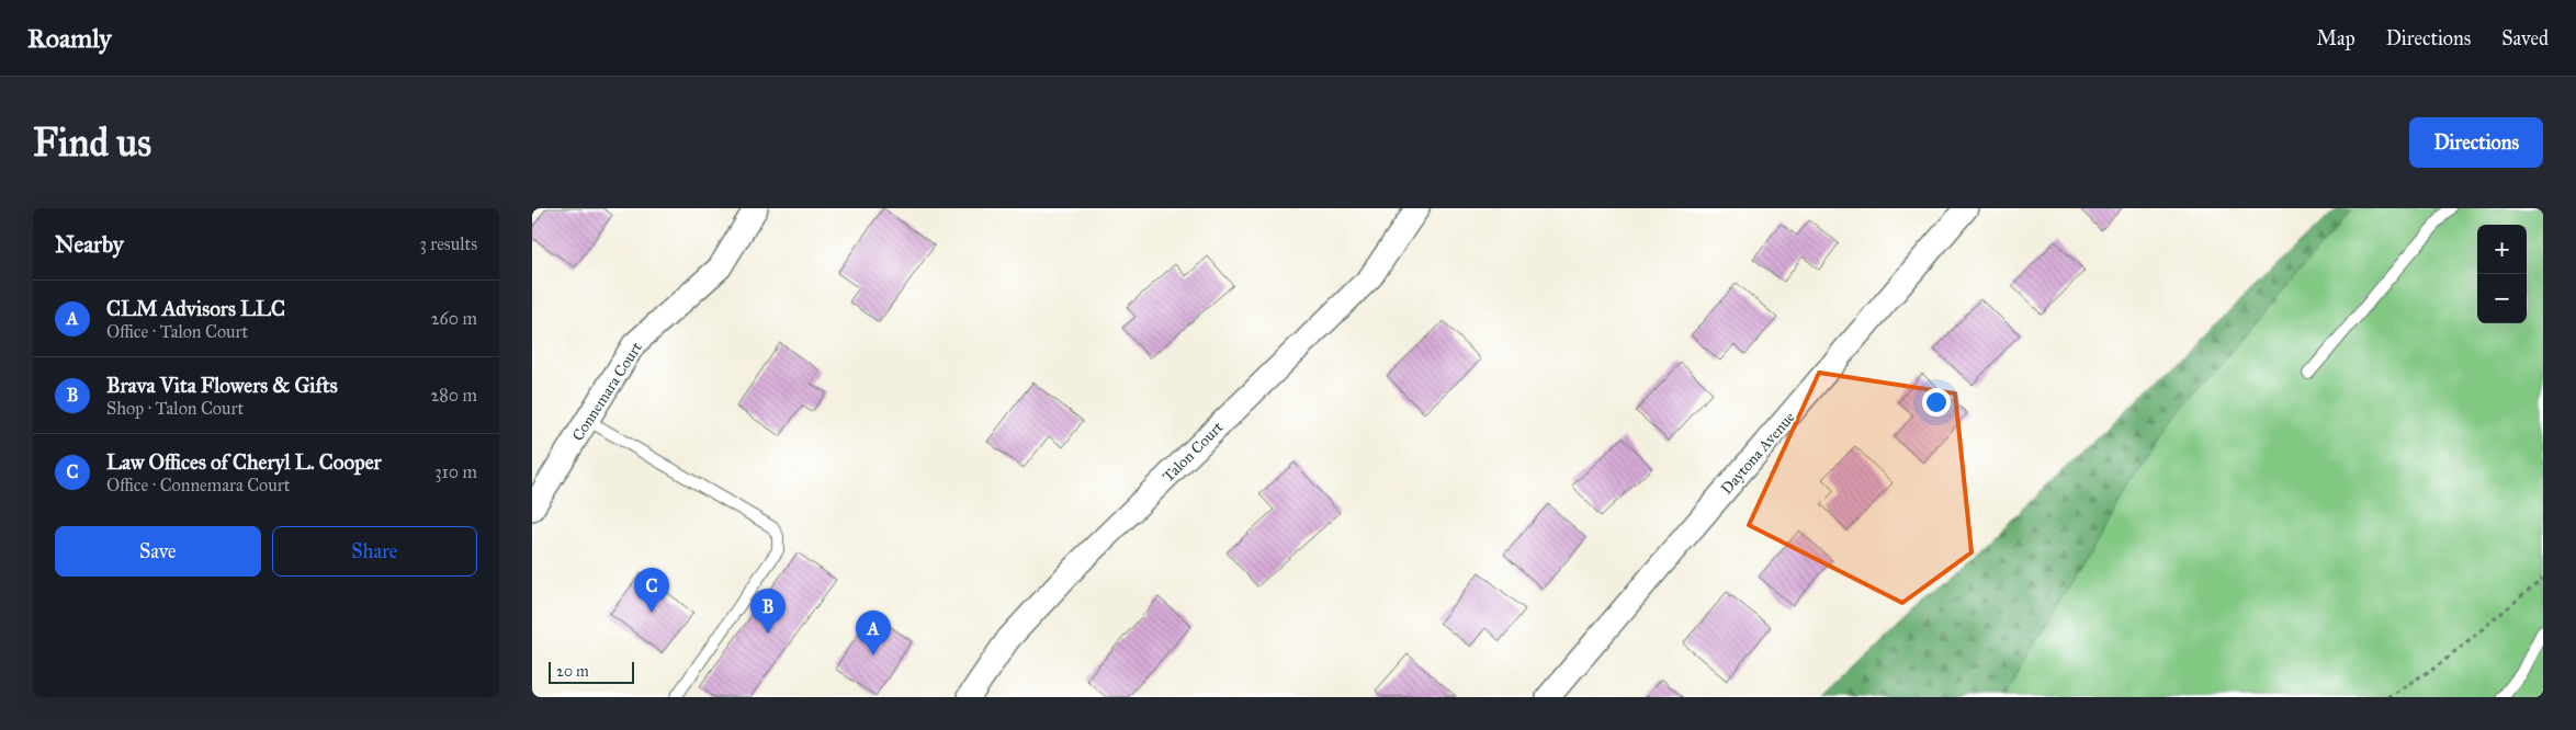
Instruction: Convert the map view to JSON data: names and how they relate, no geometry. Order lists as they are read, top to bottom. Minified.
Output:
{"streets":{"street":["Connemara Court","Talon Court","Daytona Avenue"]},"scale_bar":"20 m","page":{"header":"Roamly","nav":["Map","Directions","Saved"],"buttons":["Directions",["Save","Share"]],"title":"Find us","heading":["Nearby","3 results"],"map_buttons":["+","−"],"list":[{"mark":"A","name":"CLM Advisors LLC","note":"Office · Talon Court","value":"260 m"},{"mark":"B","name":"Brava Vita Flowers & Gifts","note":"Shop · Talon Court","value":"280 m"},{"mark":"C","name":"Law Offices of Cheryl L. Cooper","note":"Office · Connemara Court","value":"310 m"}],"pins":["C","B","A"],"scale":"20 m"}}
